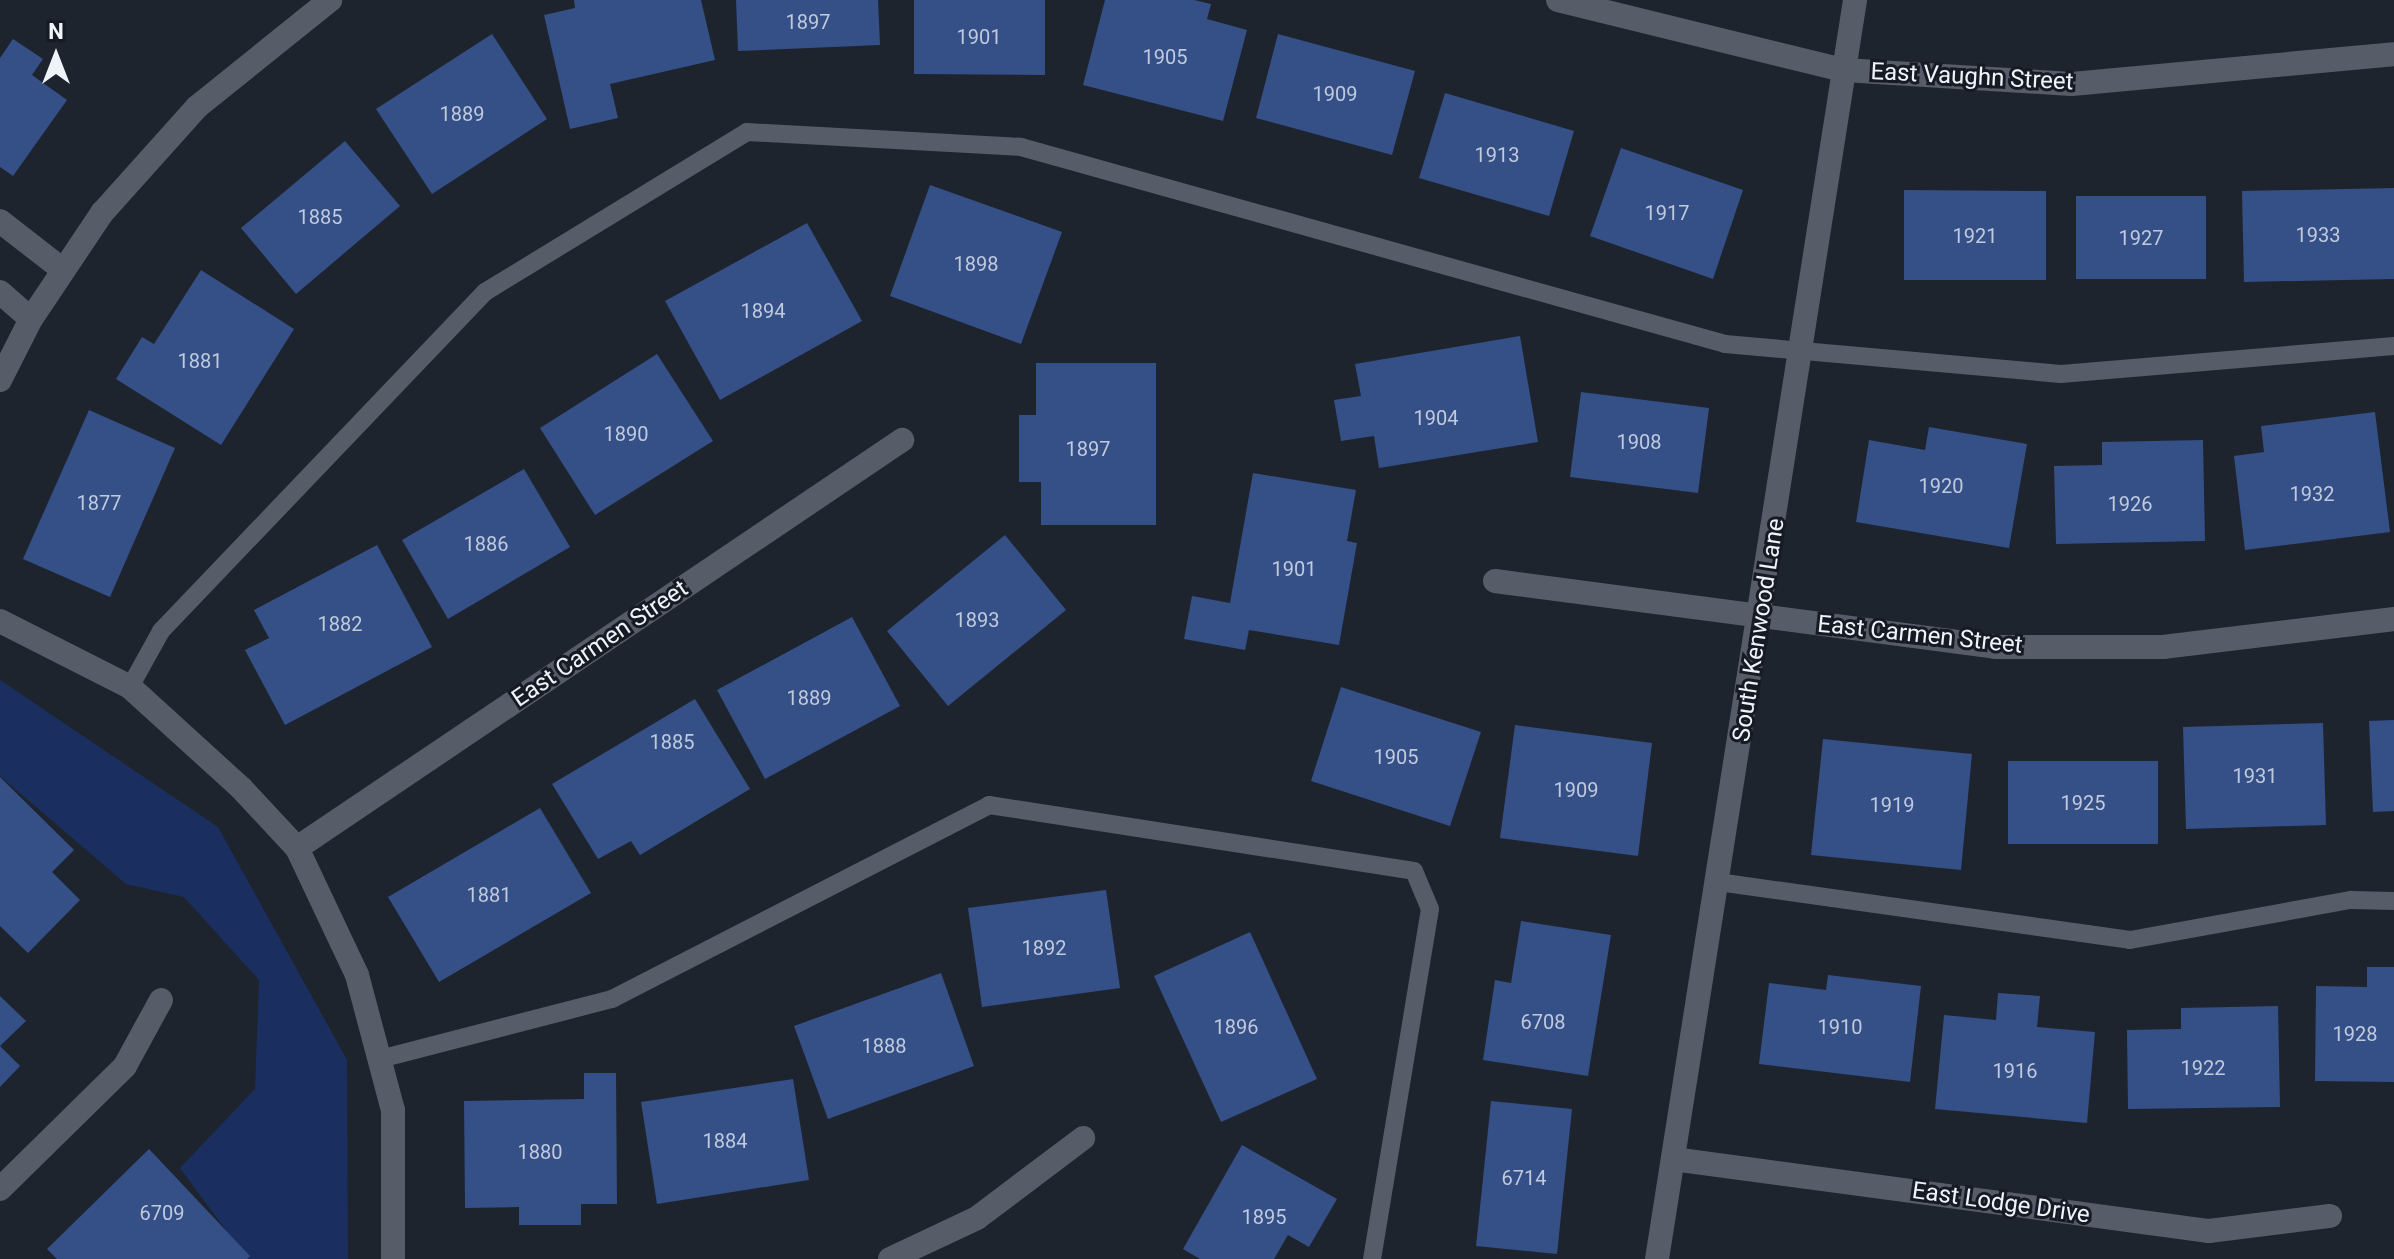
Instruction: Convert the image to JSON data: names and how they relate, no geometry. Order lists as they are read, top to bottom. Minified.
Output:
{"streets":{"street":["East Vaughn Street","South Kenwood Lane","East Carmen Street","East Lodge Drive"]},"crossings":[["East Vaughn Street","South Kenwood Lane"],["South Kenwood Lane","East Carmen Street"],["South Kenwood Lane","East Lodge Drive"]],"house_numbers":["1897","1901","1905","1909","1889","1913","1917","1885","1933","1921","1927","1898","1894","1881","1904","1890","1908","1897","1920","1932","1877","1926","1886","1901","1893","1882","1889","1885","1905","1931","1909","1925","1919","1881","1892","6708","1896","1910","1928","1888","1922","1916","1884","1880","6714","6709","1895"],"north":"top"}
